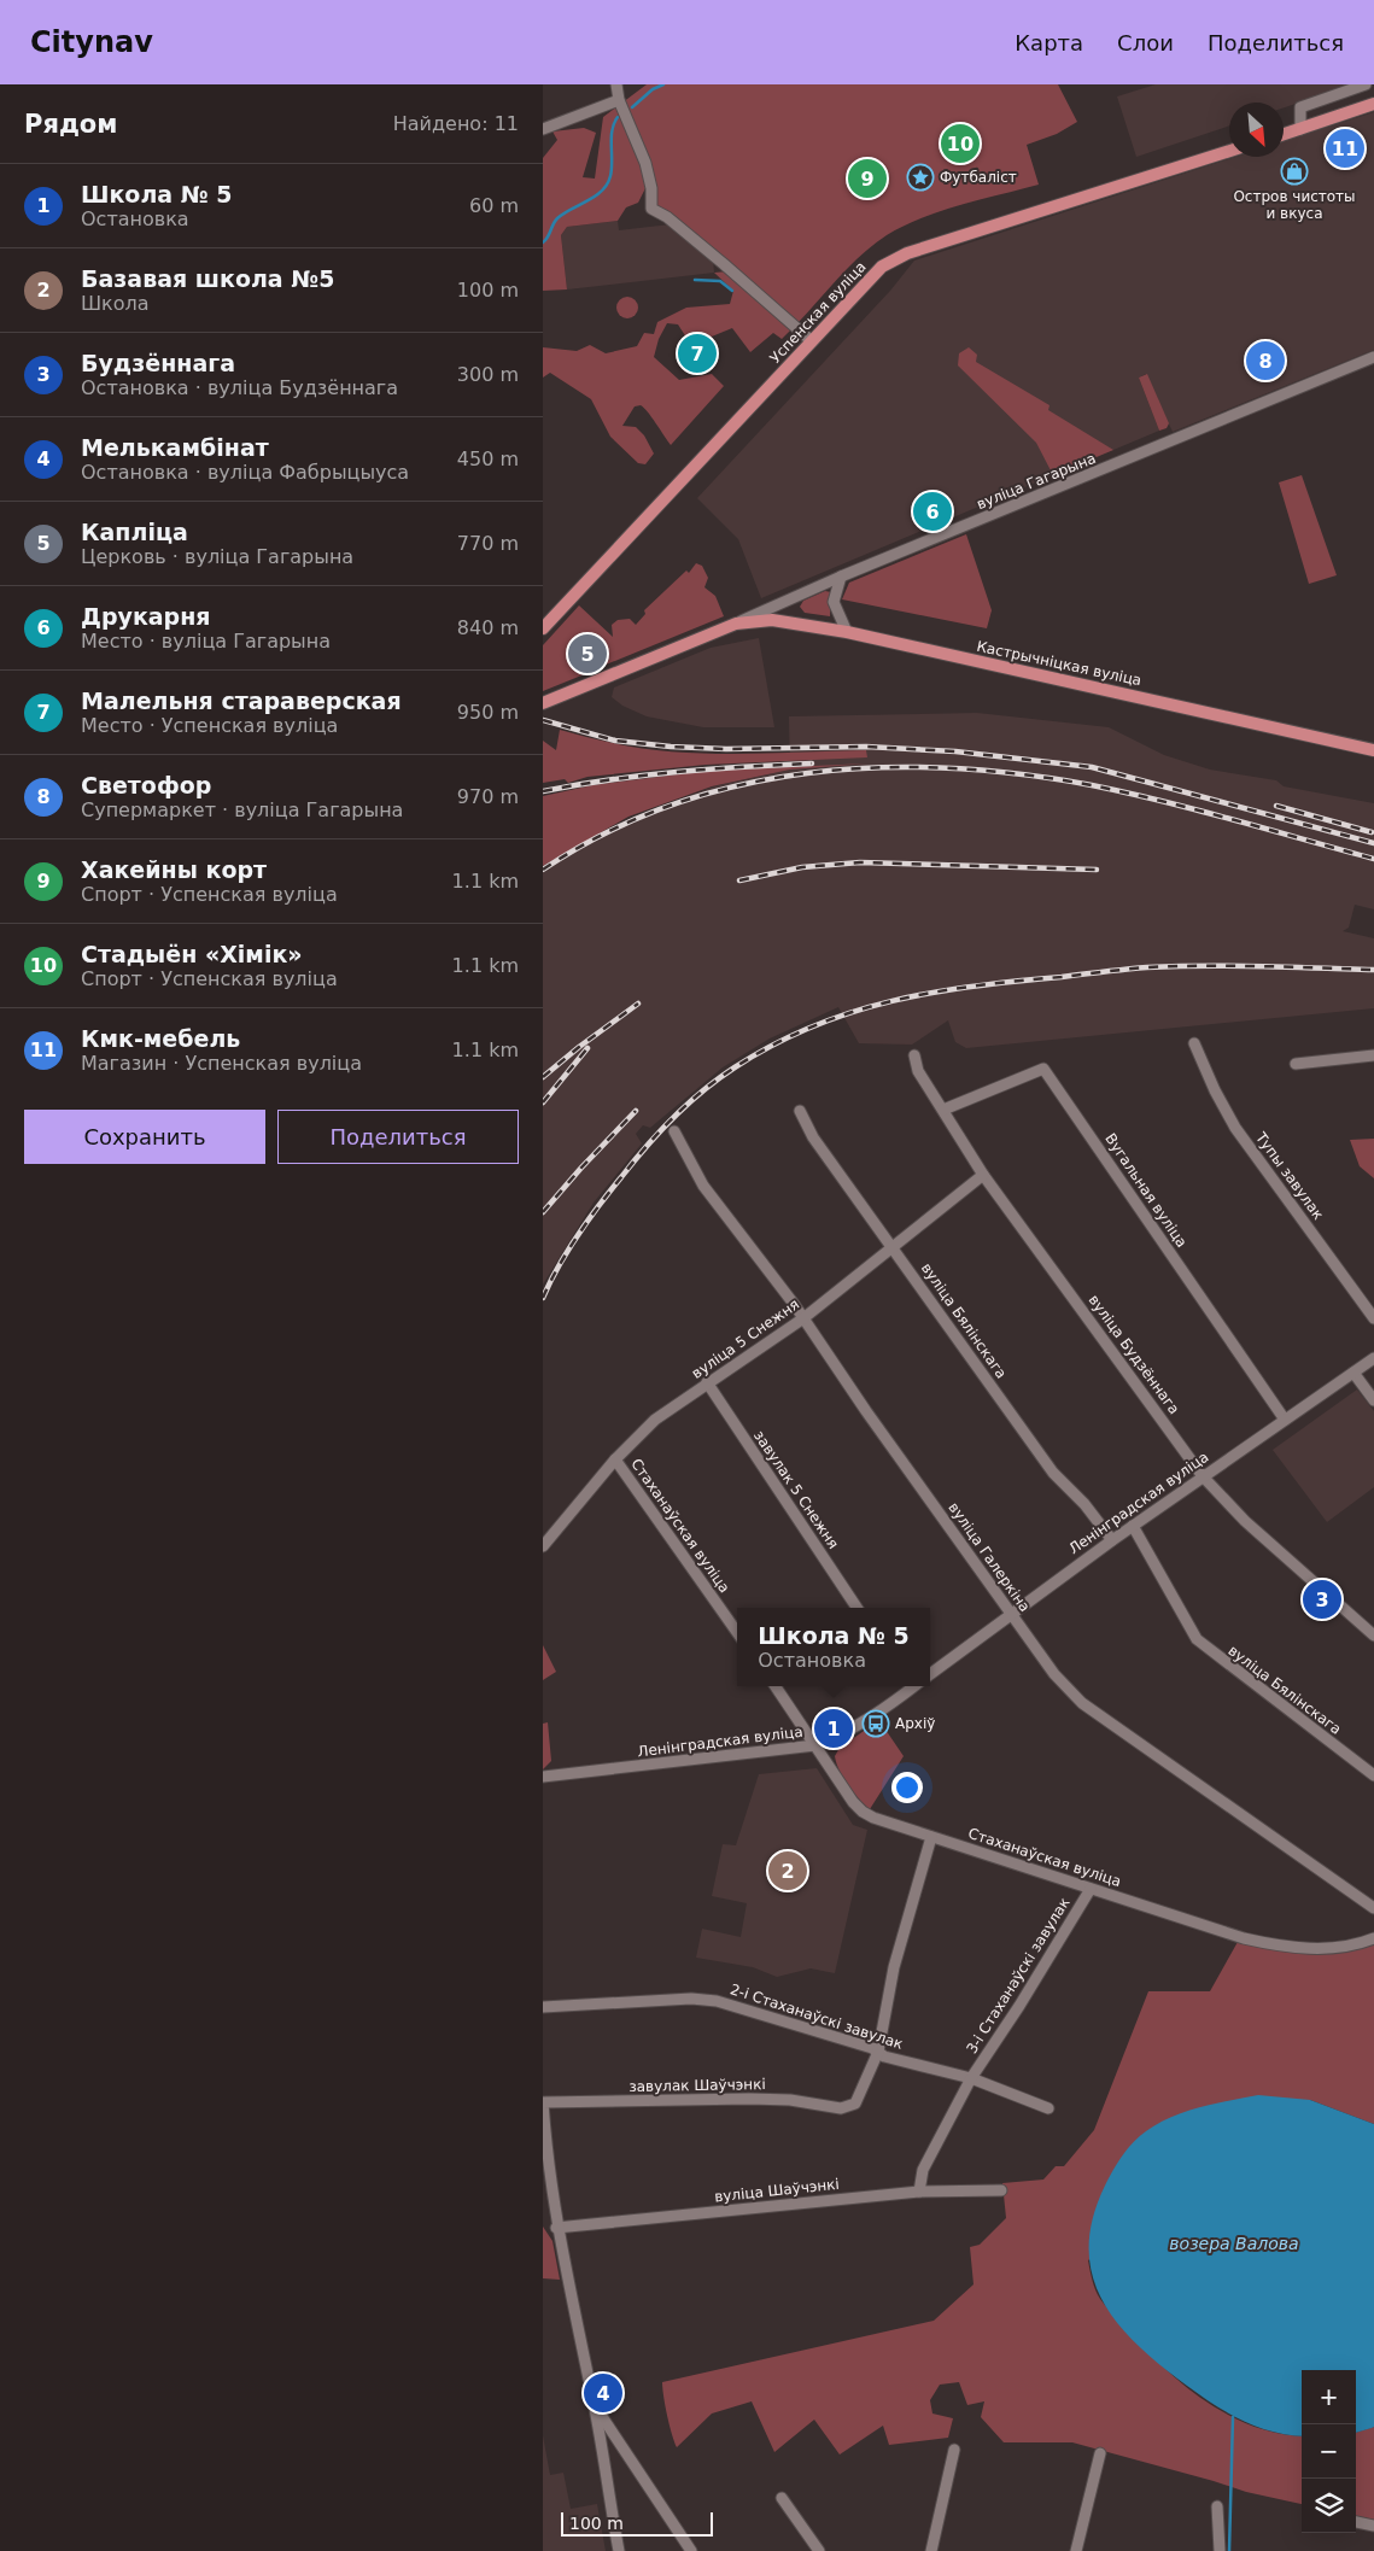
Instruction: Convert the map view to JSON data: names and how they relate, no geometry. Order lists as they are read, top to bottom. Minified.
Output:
{"streets":{"main road":["Успенская вуліца","вуліца Гагарына","Кастрычніцкая вуліца"],"street":["Тупы завулак","Вугальная вуліца","вуліца Бялінскага","вуліца 5 Снежня","вуліца Будзённага","завулак 5 Снежня","Ленінградская вуліца","Стаханаўская вуліца","вуліца Галеркіна","3-і Стаханаўскі завулак","2-і Стаханаўскі завулак","завулак Шаўчэнкі","вуліца Шаўчэнкі"]},"crossings":[["вуліца Гагарына","Кастрычніцкая вуліца"],["Вугальная вуліца","вуліца Будзённага"],["Вугальная вуліца","Ленінградская вуліца"],["вуліца Бялінскага","вуліца 5 Снежня"],["вуліца Бялінскага","Ленінградская вуліца"],["вуліца 5 Снежня","вуліца Будзённага"],["вуліца 5 Снежня","завулак 5 Снежня"],["вуліца 5 Снежня","Стаханаўская вуліца"],["вуліца 5 Снежня","вуліца Галеркіна"],["вуліца Будзённага","Ленінградская вуліца"],["Ленінградская вуліца","Стаханаўская вуліца"],["Ленінградская вуліца","вуліца Галеркіна"],["Стаханаўская вуліца","3-і Стаханаўскі завулак"],["3-і Стаханаўскі завулак","2-і Стаханаўскі завулак"],["3-і Стаханаўскі завулак","вуліца Шаўчэнкі"],["2-і Стаханаўскі завулак","завулак Шаўчэнкі"]],"water":["возера Валова"],"places":{"shop":["Остров чистоты и вкуса"],"place":["Футбаліст"],"bus stop":["Архіў"]},"scale_bar":"100 m","north":"bottom right","page":{"header":"Citynav","nav":["Карта","Слои","Поделиться"],"heading":["Рядом","Найдено: 11"],"pins":["10","11","9","7","8","6","5","3","1","2","4"],"list":[{"mark":"1","name":"Школа № 5","note":"Остановка","value":"60 m"},{"mark":"2","name":"Базавая школа №5","note":"Школа","value":"100 m"},{"mark":"3","name":"Будзённага","note":"Остановка · вуліца Будзённага","value":"300 m"},{"mark":"4","name":"Мелькамбінат","note":"Остановка · вуліца Фабрыцыуса","value":"450 m"},{"mark":"5","name":"Капліца","note":"Церковь · вуліца Гагарына","value":"770 m"},{"mark":"6","name":"Друкарня","note":"Место · вуліца Гагарына","value":"840 m"},{"mark":"7","name":"Малельня стараверская","note":"Место · Успенская вуліца","value":"950 m"},{"mark":"8","name":"Светофор","note":"Супермаркет · вуліца Гагарына","value":"970 m"},{"mark":"9","name":"Хакейны корт","note":"Спорт · Успенская вуліца","value":"1.1 km"},{"mark":"10","name":"Стадыён «Хімік»","note":"Спорт · Успенская вуліца","value":"1.1 km"},{"mark":"11","name":"Кмк-мебель","note":"Магазин · Успенская вуліца","value":"1.1 km"}],"buttons":["Сохранить","Поделиться"],"popup":["Школа № 5","Остановка"],"map_buttons":["+","−"],"scale":"100 m"}}
